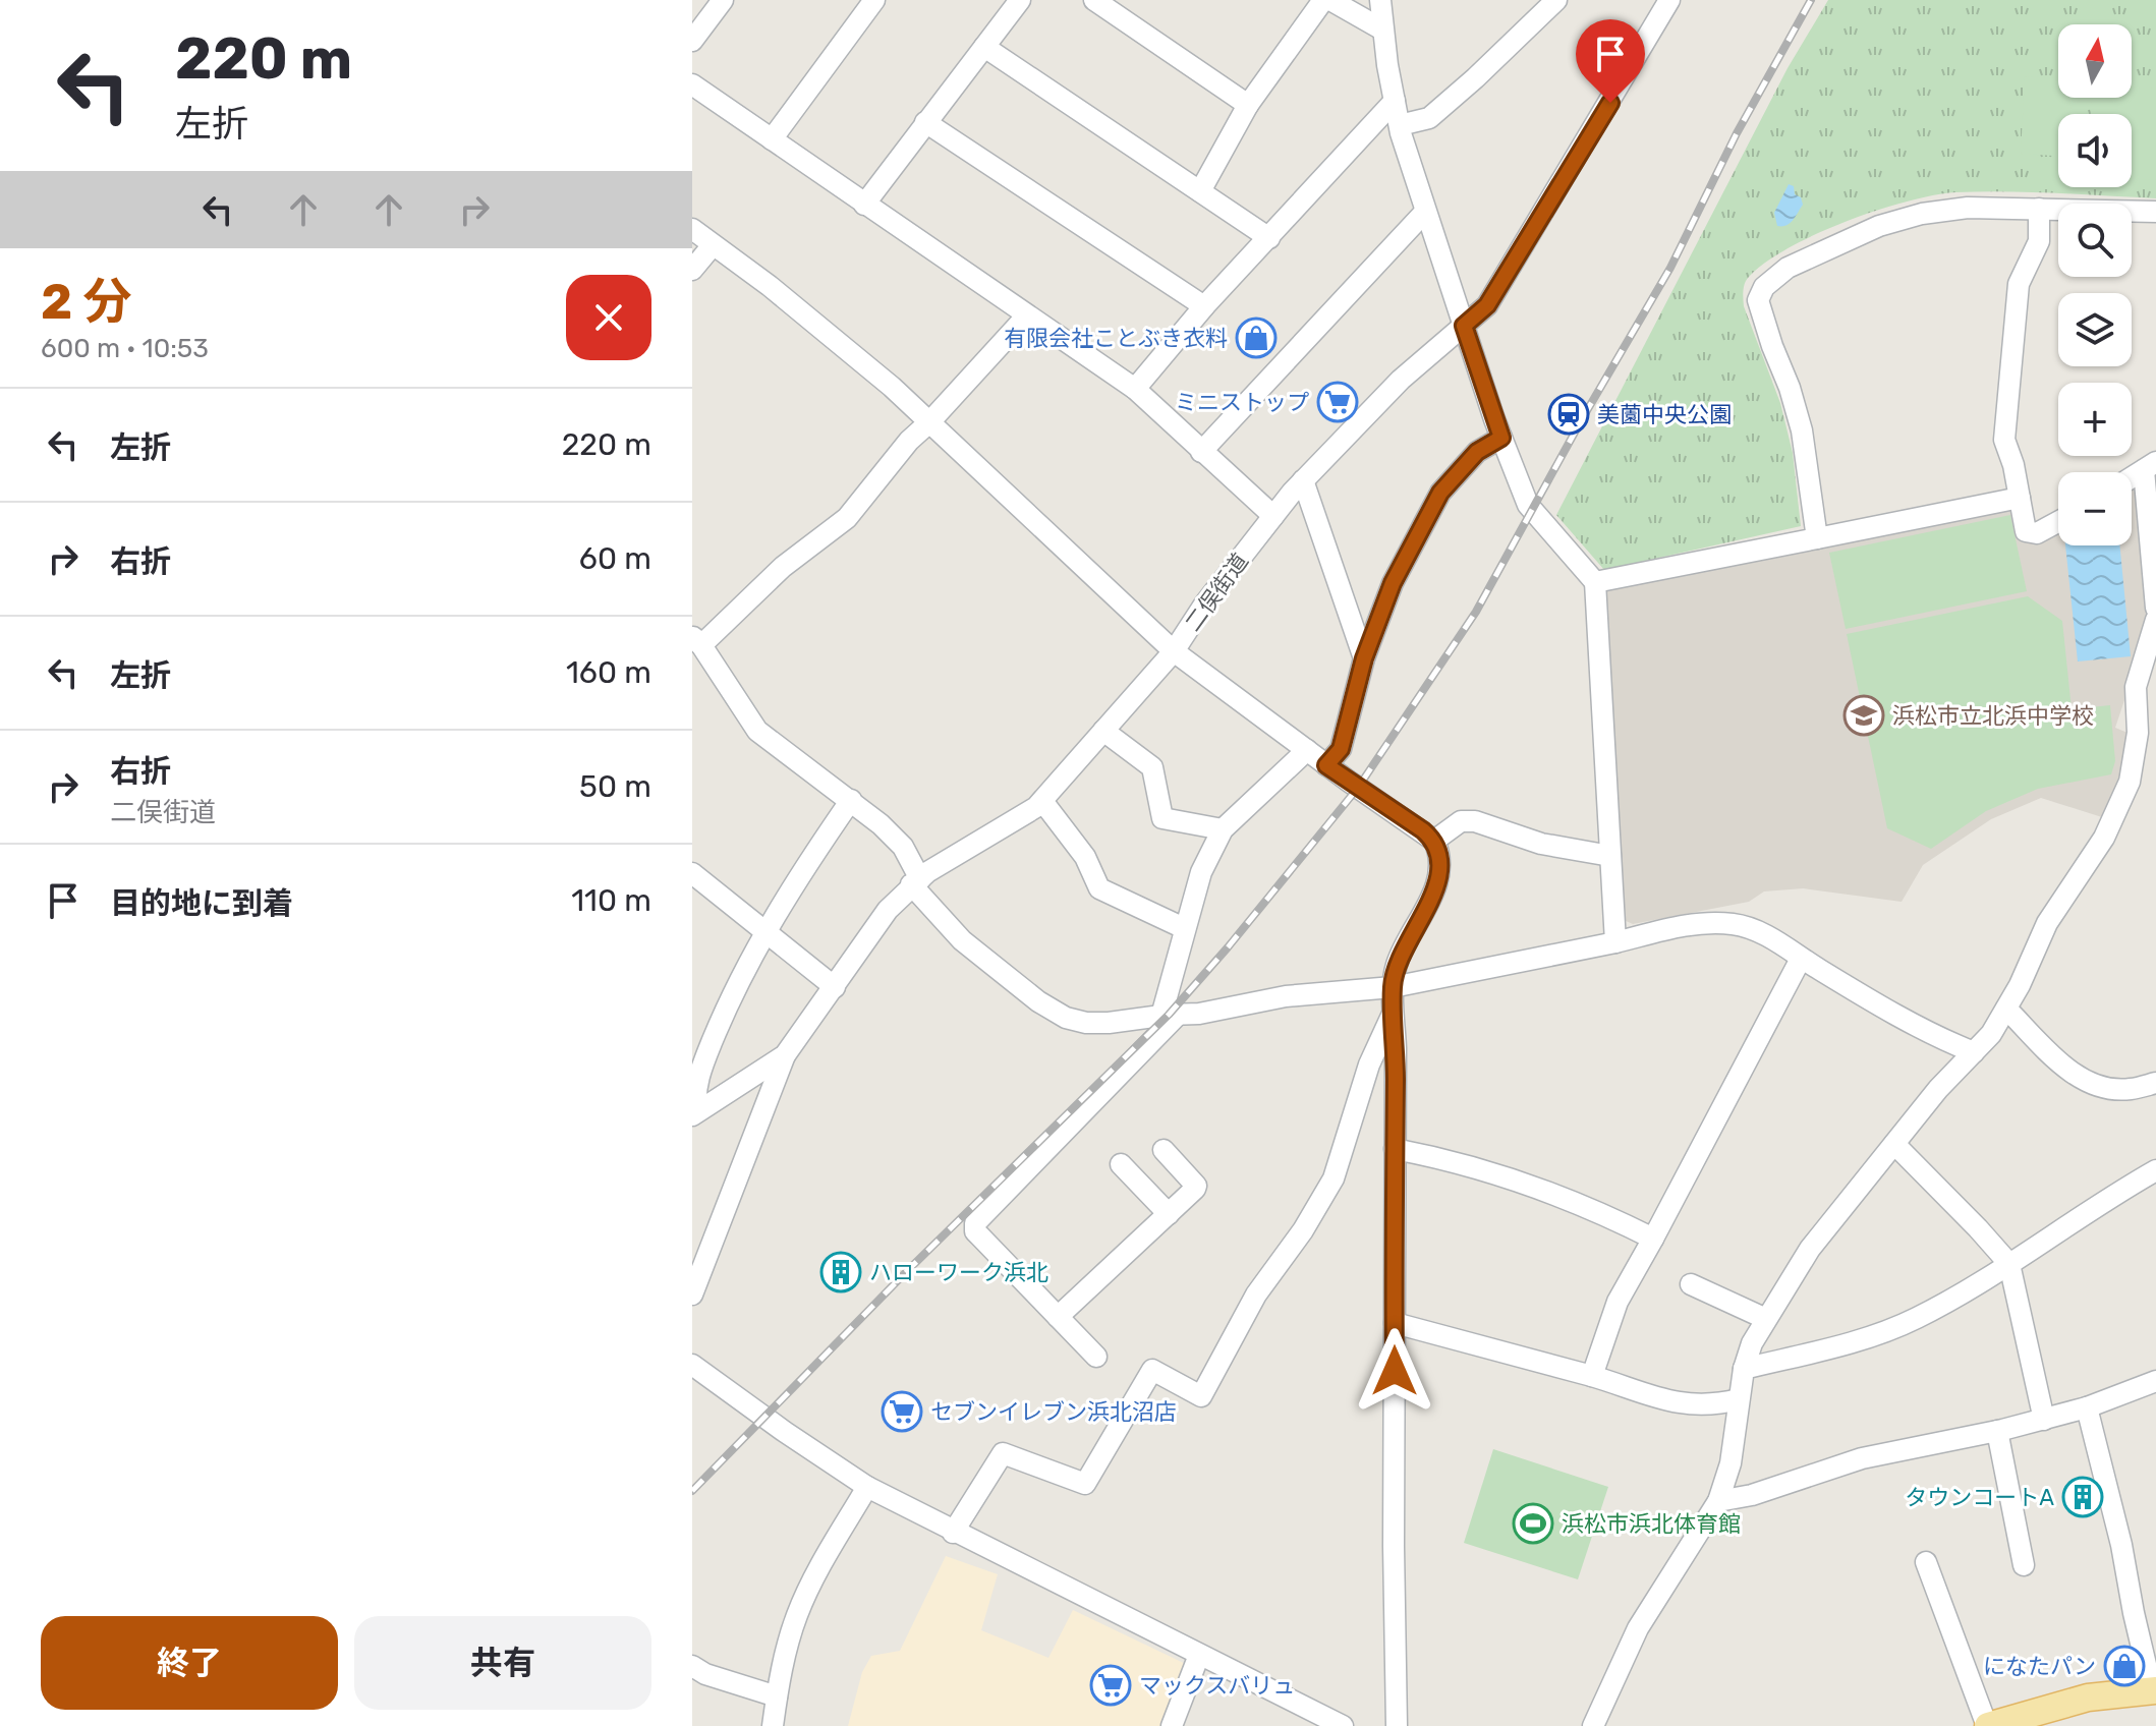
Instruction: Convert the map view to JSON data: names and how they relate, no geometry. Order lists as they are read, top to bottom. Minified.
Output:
{"streets":{"street":["二俣街道"]},"places":{"shop":["有限会社ことぶき衣料","になたパン"],"supermarket":["ミニストップ","セブンイレブン浜北沼店","マックスバリュ"],"station":["美薗中央公園"],"school or university":["浜松市立北浜中学校"],"building":["ハローワーク浜北","タウンコートA"],"sports":["浜松市浜北体育館"]},"north":"top","page":{"turn":["220 m","左折"],"map_buttons":["+","−"],"heading":["2 分","600 m · 10:53"],"list":[{"name":"左折","value":"220 m"},{"name":"右折","value":"60 m"},{"name":"左折","value":"160 m"},{"name":"右折","note":"二俣街道","value":"50 m"},{"name":"目的地に到着","value":"110 m"}],"buttons":["終了","共有"]}}
